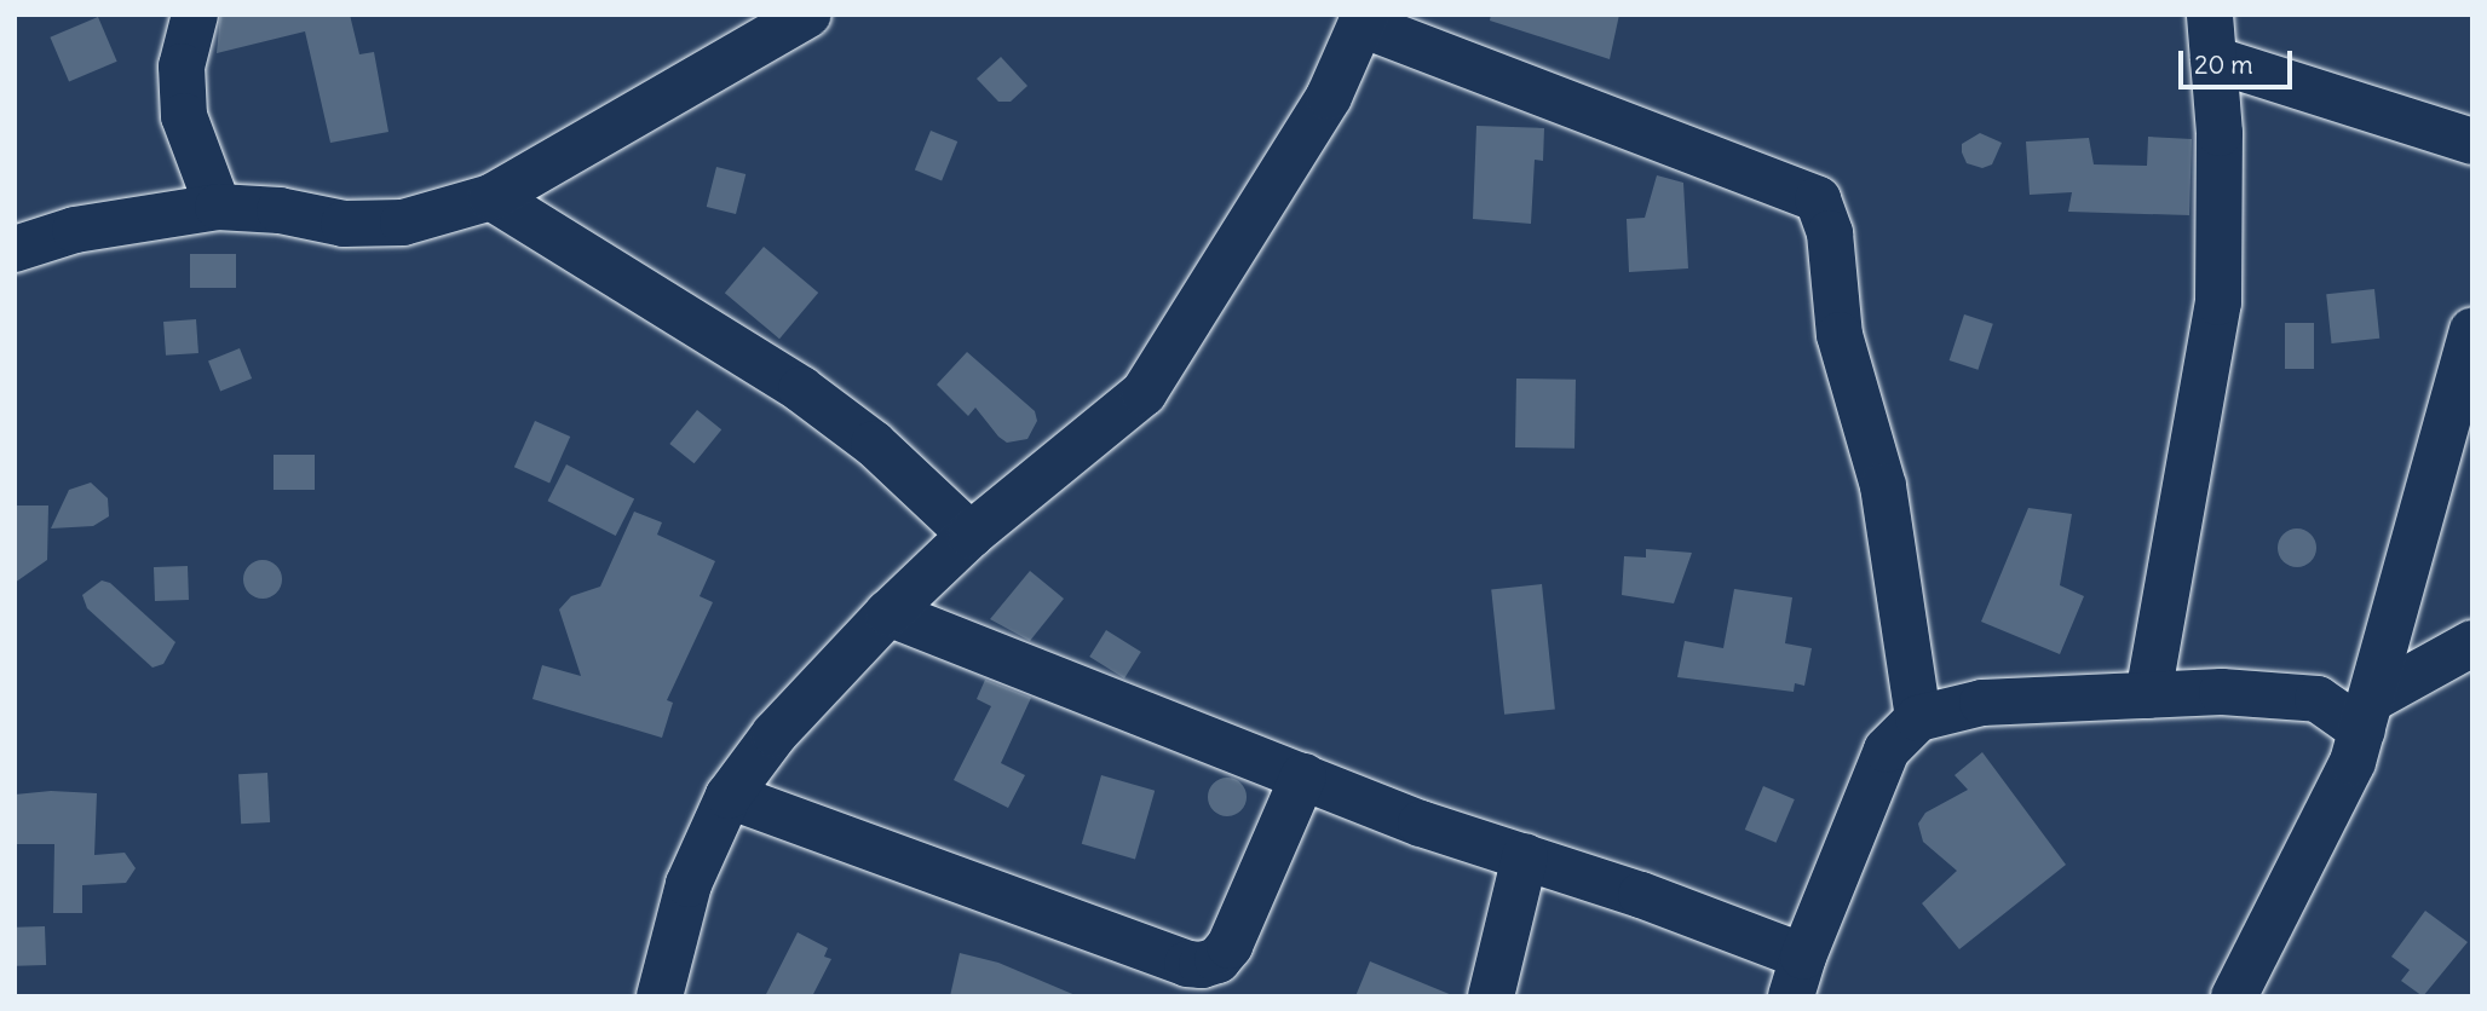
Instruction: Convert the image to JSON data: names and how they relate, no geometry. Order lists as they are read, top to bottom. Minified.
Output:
{"scale_bar":"20 m"}
